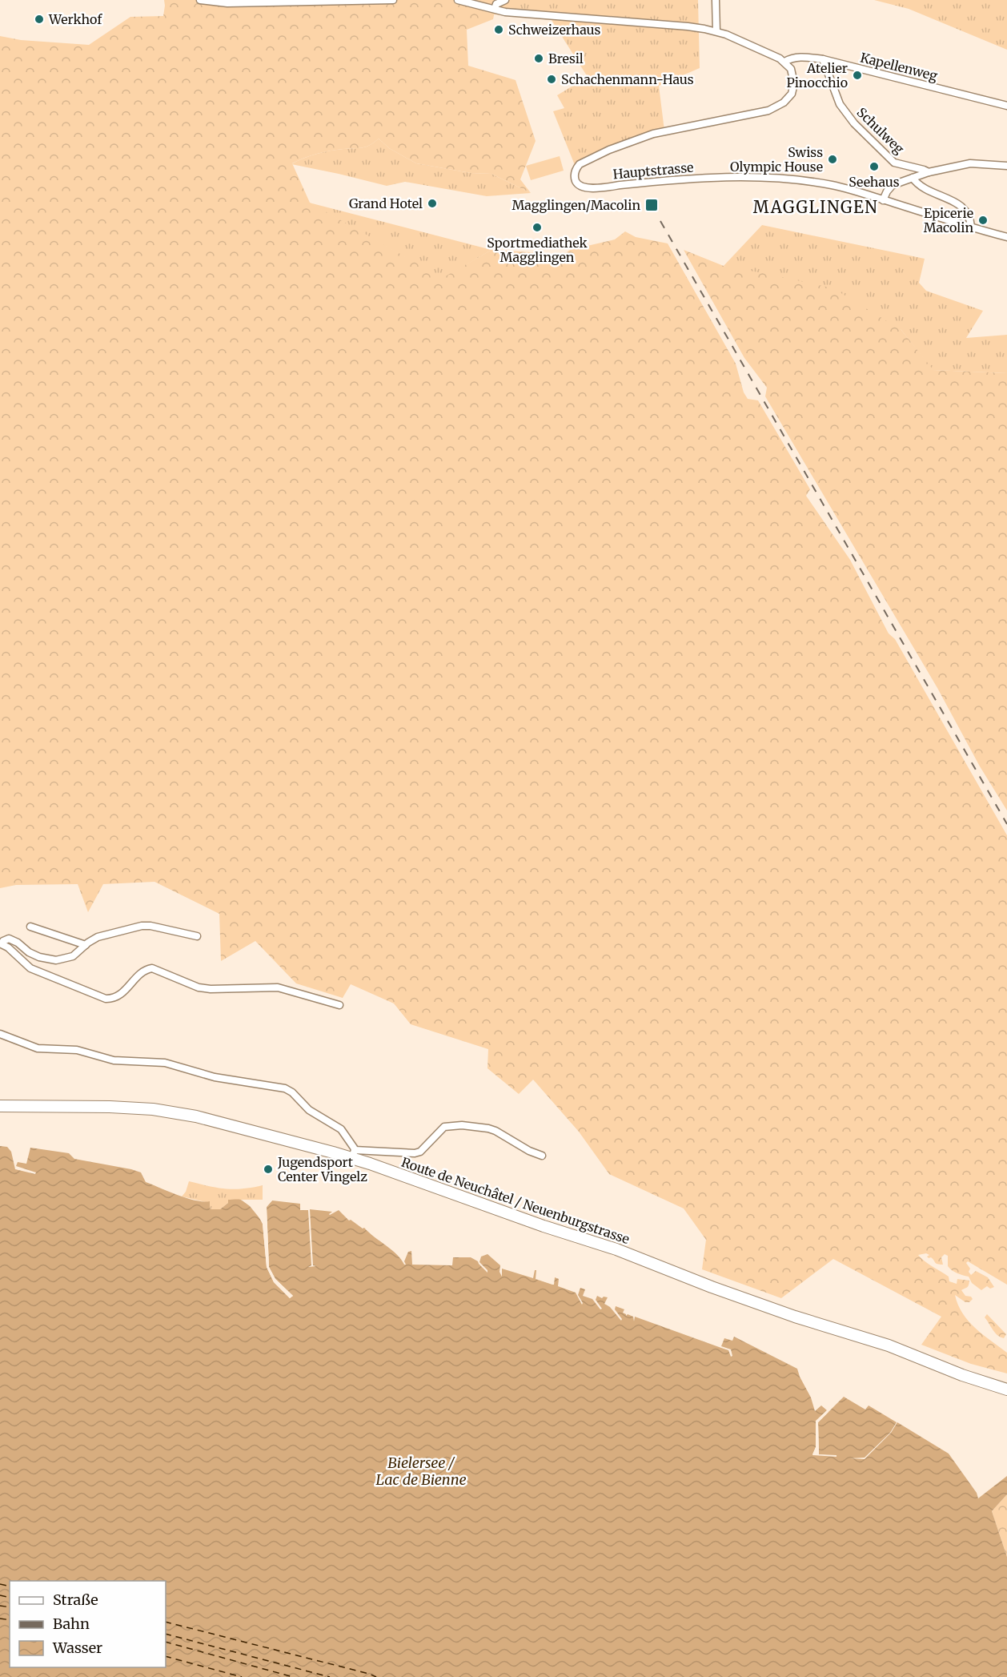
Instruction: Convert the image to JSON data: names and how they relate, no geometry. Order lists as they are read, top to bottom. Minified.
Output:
{"streets":{"main road":["Route de Neuchâtel / Neuenburgstrasse"],"street":["Kapellenweg","Schulweg","Hauptstrasse"]},"crossings":[["Kapellenweg","Schulweg"],["Kapellenweg","Hauptstrasse"]],"districts":["MAGGLINGEN"],"water":["Bielersee / Lac de Bienne"],"places":{"other":["Werkhof","Schweizerhaus","Bresil","Atelier Pinocchio","Schachenmann-Haus","Swiss Olympic House","Seehaus","Grand Hotel","Epicerie Macolin","Sportmediathek Magglingen","Jugendsport Center Vingelz"],"transit":["Magglingen/Macolin"]},"legend":["Straße","Bahn","Wasser"]}
